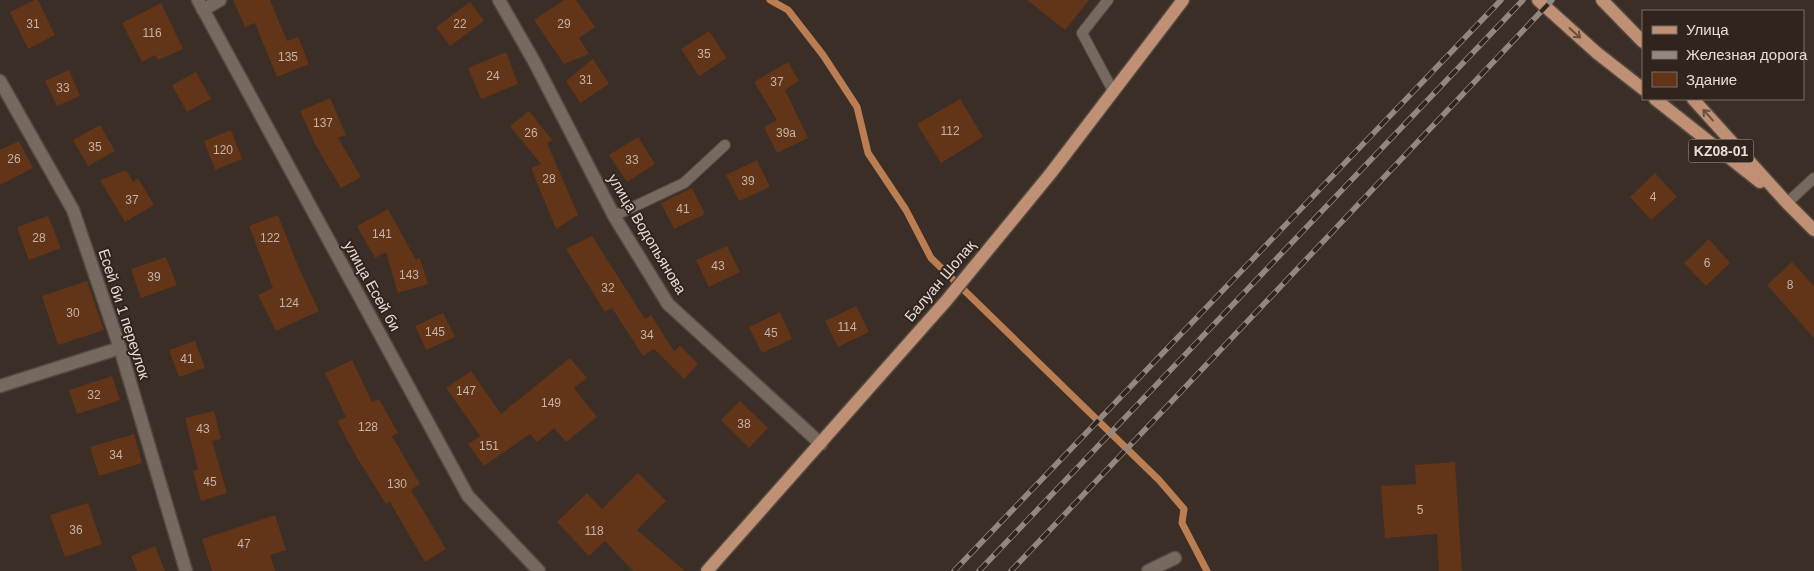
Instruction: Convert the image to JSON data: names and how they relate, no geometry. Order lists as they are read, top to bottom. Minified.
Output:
{"streets":{"main road":["KZ08-01","Балуан Шолақ"],"street":["улица Водопьянова","улица Есей би","Есей би 1 переулок"]},"crossings":[["улица Водопьянова","Балуан Шолақ"]],"house_numbers":["31","22","29","116","35","135","24","31","37","33","137","112","26","39а","35","120","26","33","28","39","4","37","41","141","28","122","6","43","143","39","8","32","124","30","114","145","45","34","41","147","32","149","38","128","43","151","34","45","130","5","36","118","47"],"legend":["Улица","Железная дорога","Здание"]}
